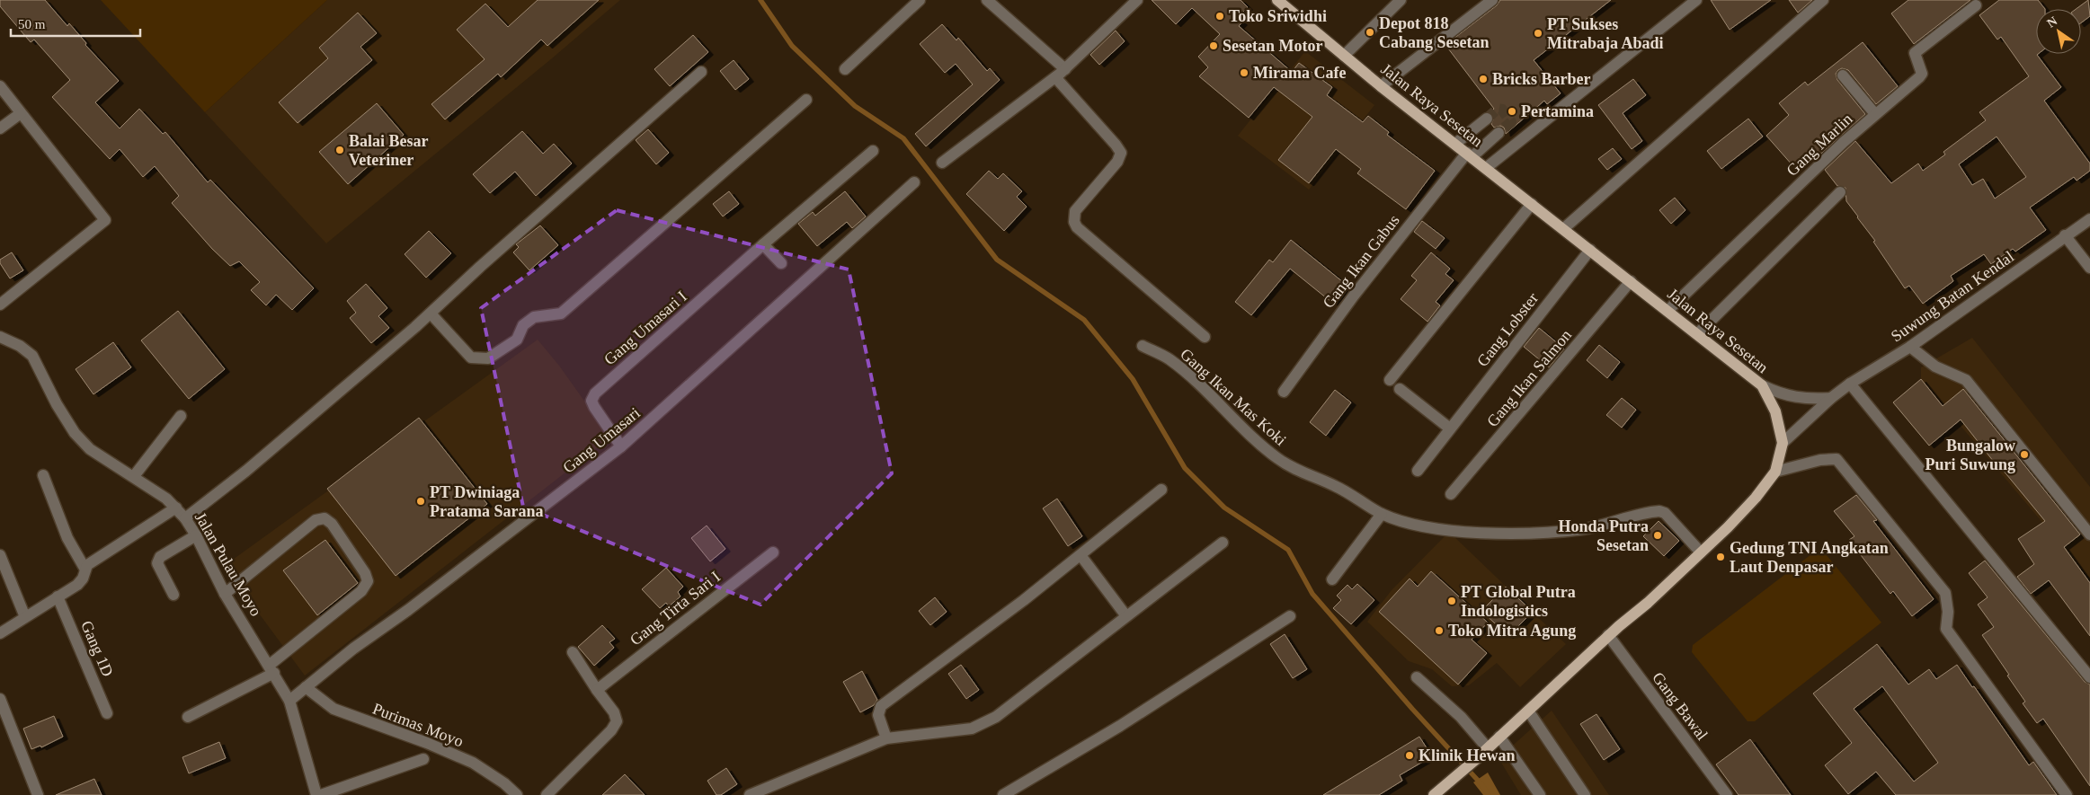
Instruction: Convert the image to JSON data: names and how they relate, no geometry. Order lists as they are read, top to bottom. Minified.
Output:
{"streets":{"main road":["Jalan Raya Sesetan"],"street":["Gang Marlin","Gang Ikan Gabus","Suwung Batan Kendal","Gang Umasari I","Gang Lobster","Gang Ikan Salmon","Gang Ikan Mas Koki","Gang Umasari","Jalan Pulau Moyo","Gang Tirta Sari I","Gang 1D","Gang Bawal","Purimas Moyo"]},"crossings":[["Jalan Raya Sesetan","Gang Marlin"],["Jalan Raya Sesetan","Gang Ikan Gabus"],["Jalan Raya Sesetan","Suwung Batan Kendal"],["Jalan Raya Sesetan","Gang Lobster"],["Jalan Raya Sesetan","Gang Ikan Salmon"],["Jalan Raya Sesetan","Gang Ikan Mas Koki"],["Jalan Raya Sesetan","Gang Bawal"],["Gang Umasari I","Gang Umasari"],["Gang Umasari","Jalan Pulau Moyo"],["Gang Umasari","Purimas Moyo"]],"places":["Toko Sriwidhi","Depot 818 Cabang Sesetan","PT Sukses Mitrabaja Abadi","Sesetan Motor","Mirama Cafe","Bricks Barber","Pertamina","Balai Besar Veteriner","Bungalow Puri Suwung","PT Dwiniaga Pratama Sarana","Honda Putra Sesetan","Gedung TNI Angkatan Laut Denpasar","PT Global Putra Indologistics","Toko Mitra Agung","Klinik Hewan"],"scale_bar":"50 m","north":"top left"}
